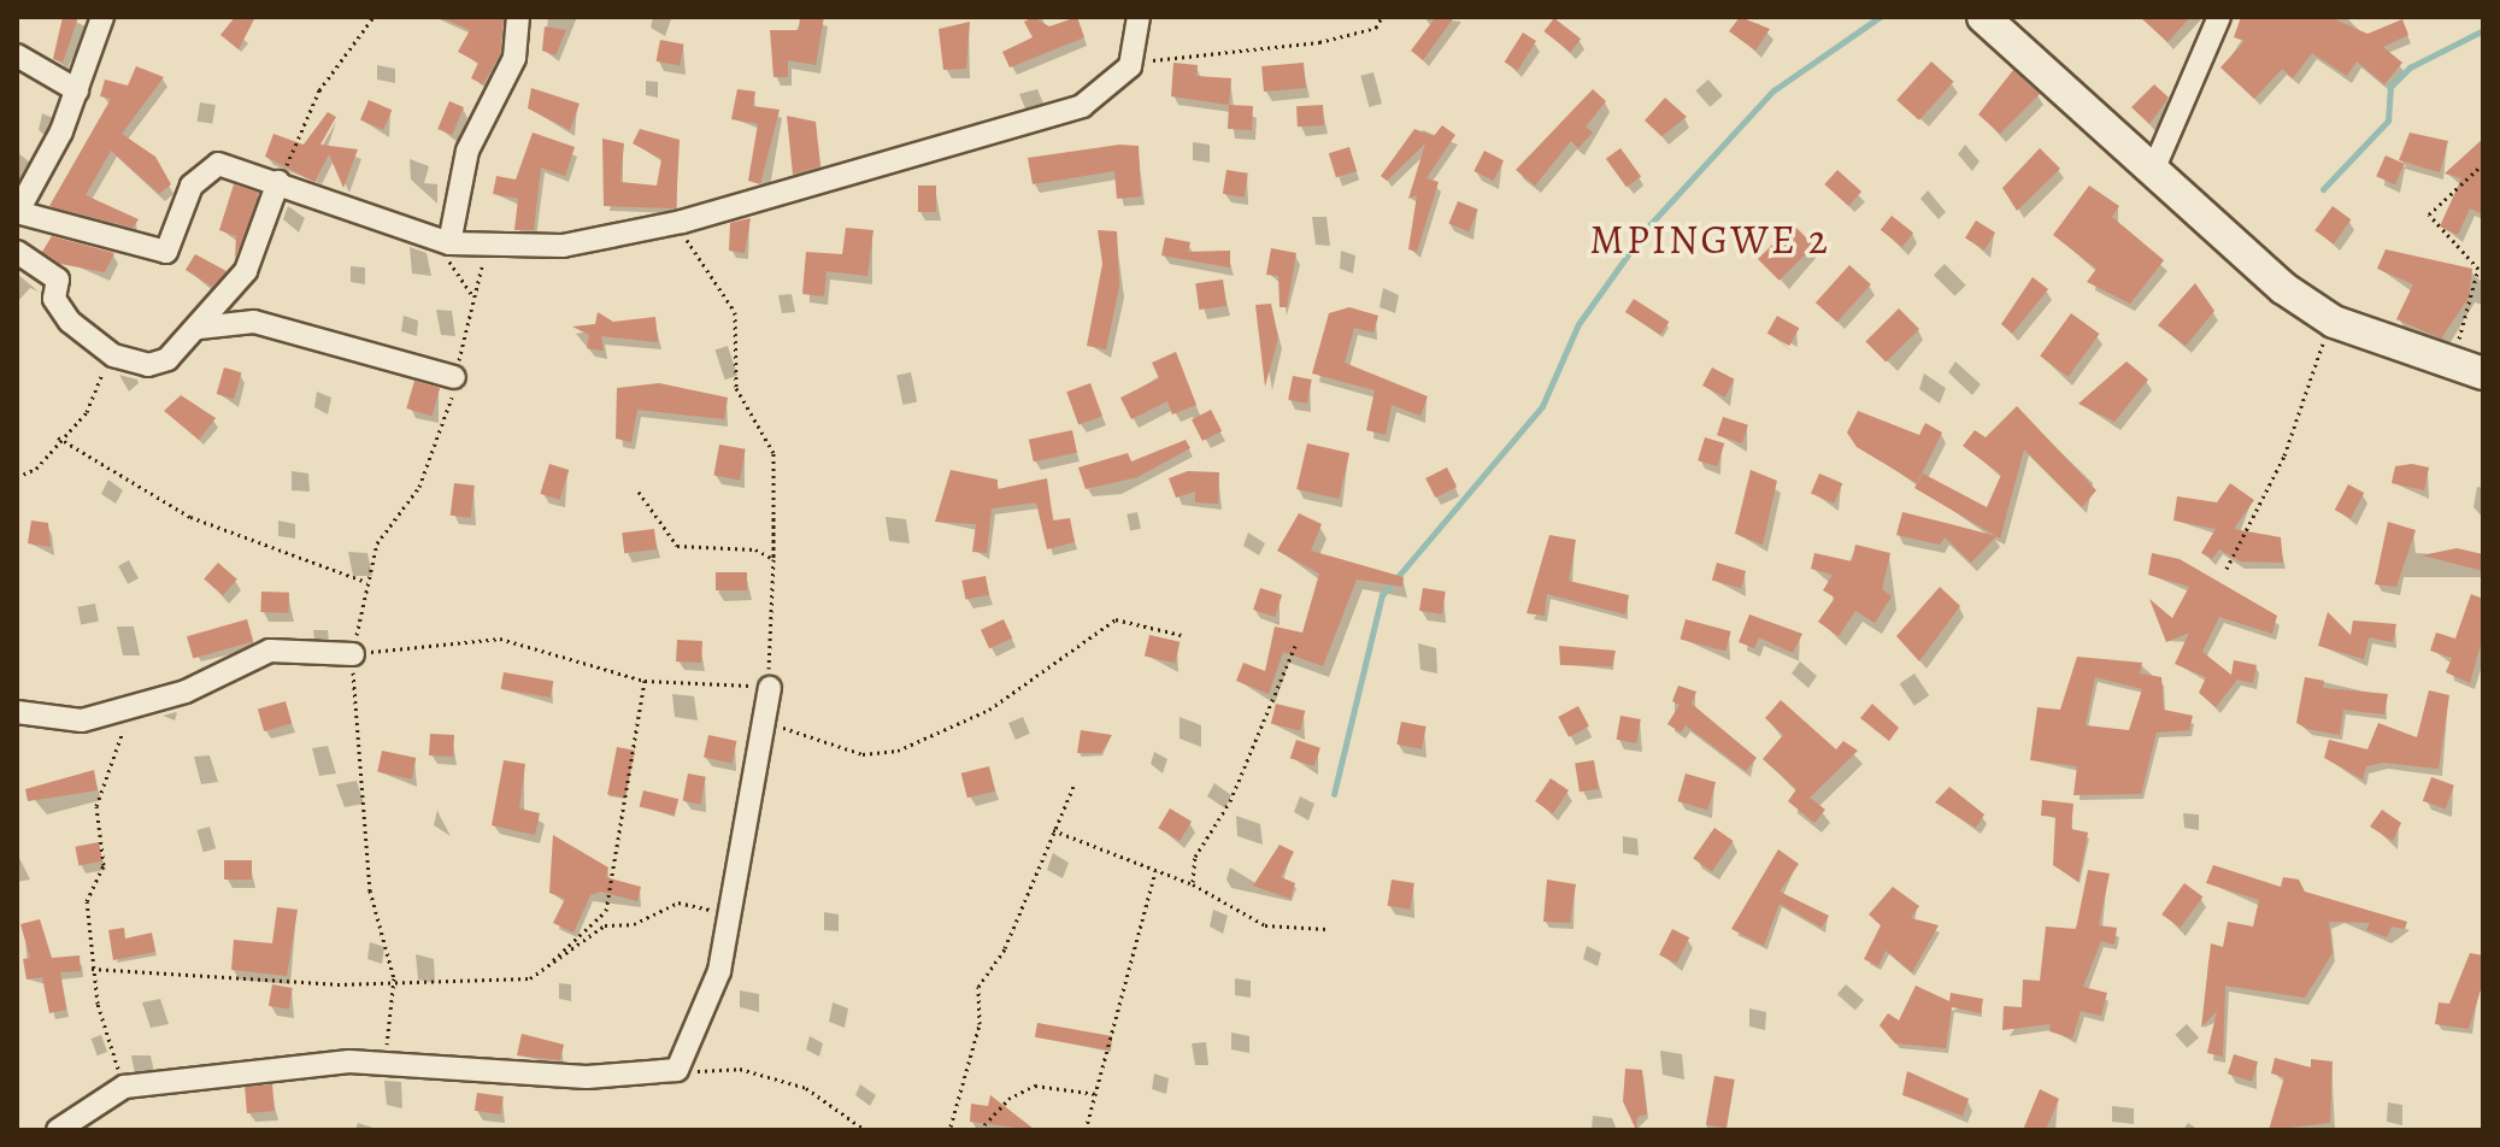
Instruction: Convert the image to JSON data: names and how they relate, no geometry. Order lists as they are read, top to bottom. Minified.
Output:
{"districts":["MPINGWE 2"]}
